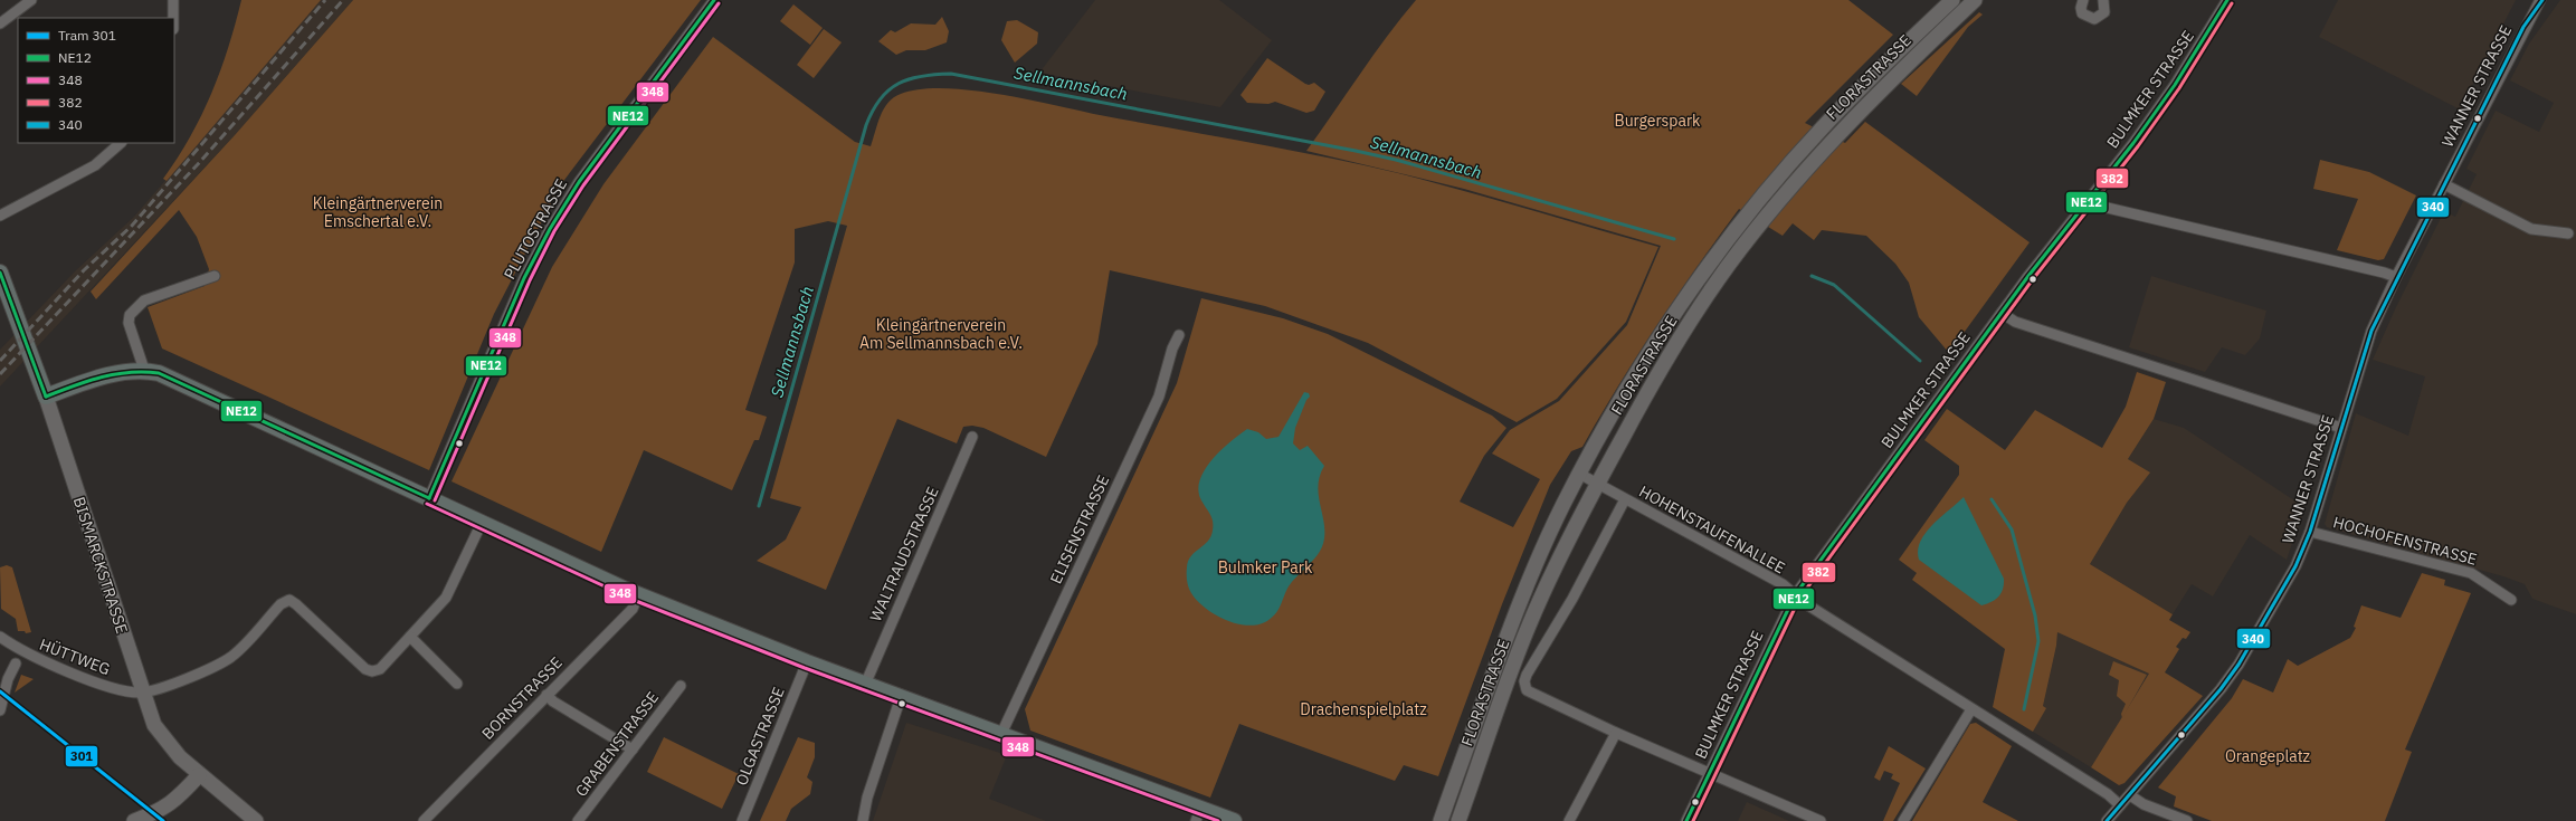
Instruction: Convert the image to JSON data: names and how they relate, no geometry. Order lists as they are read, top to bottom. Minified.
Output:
{"streets":{"main road":["FLORASTRASSE","BISMARCKSTRASSE"],"street":["WANNER STRASSE","BULMKER STRASSE","PLUTOSTRASSE","ELISENSTRASSE","HOHENSTAUFENALLEE","HOCHOFENSTRASSE","WALTRAUDSTRASSE","HÜTTWEG","BORNSTRASSE","OLGASTRASSE","GRABENSTRASSE"]},"crossings":[["FLORASTRASSE","HOHENSTAUFENALLEE"],["WANNER STRASSE","HOHENSTAUFENALLEE"],["WANNER STRASSE","HOCHOFENSTRASSE"],["BULMKER STRASSE","HOHENSTAUFENALLEE"],["BISMARCKSTRASSE","HÜTTWEG"]],"water":["Sellmannsbach"],"parks":["Burgerspark","Kleingärtnerverein Emschertal e.V.","Kleingärtnerverein Am Sellmannsbach e.V.","Bulmker Park","Drachenspielplatz","Orangeplatz"],"lines":["transit line NE12","transit line 340","transit line 348","transit line 382","tram line 301"],"legend":["Tram 301","NE12","348","382","340"]}
